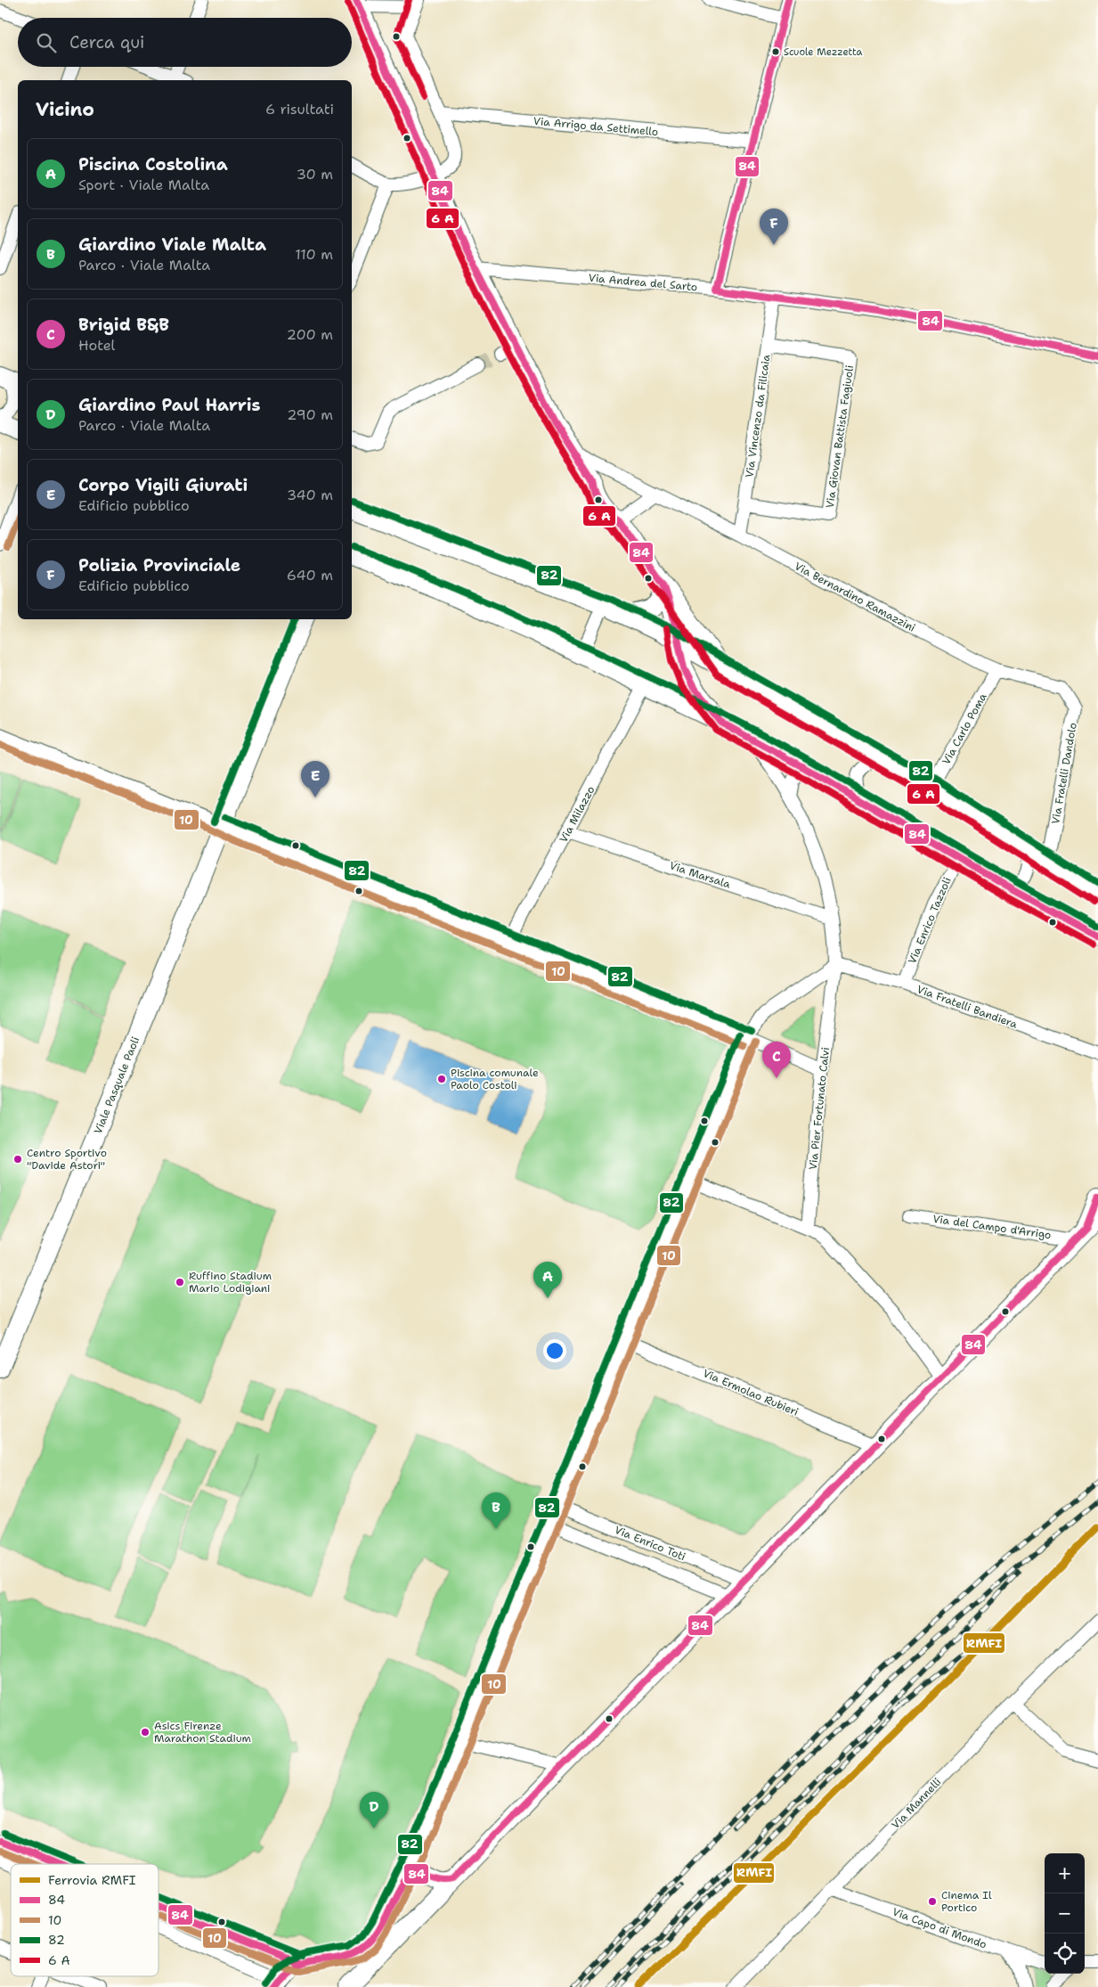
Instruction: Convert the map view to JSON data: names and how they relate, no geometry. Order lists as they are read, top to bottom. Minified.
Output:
{"streets":{"street":["Via Arrigo da Settimello","Via Andrea del Sarto","Via Vincenzo da Filicaia","Via Giovan Battista Fagiuoli","Via Bernardino Ramazzini","Via Carlo Poma","Via Fratelli Dandolo","Via Milazzo","Via Marsala","Via Enrico Tazzoli","Via Fratelli Bandiera","Viale Pasquale Paoli","Via Pier Fortunato Calvi","Via del Campo d'Arrigo","Via Ermolao Rubieri","Via Enrico Toti","Via Mannelli","Via Capo di Mondo"]},"crossings":[["Via Andrea del Sarto","Via Vincenzo da Filicaia"],["Via Vincenzo da Filicaia","Via Giovan Battista Fagiuoli"],["Via Vincenzo da Filicaia","Via Bernardino Ramazzini"],["Via Bernardino Ramazzini","Via Carlo Poma"],["Via Bernardino Ramazzini","Via Fratelli Dandolo"],["Via Milazzo","Via Marsala"],["Via Marsala","Via Pier Fortunato Calvi"],["Via Enrico Tazzoli","Via Fratelli Bandiera"],["Via Fratelli Bandiera","Via Pier Fortunato Calvi"],["Via Mannelli","Via Capo di Mondo"]],"places":["Scuole Mezzetta","Piscina comunale Paolo Costoli","Centro Sportivo \"Davide Astori\"","Ruffino Stadium Mario Lodigiani","Asics Firenze Marathon Stadium","Cinema Il Portico"],"lines":["transit line 84","transit line 82","transit line 10","rail line RMFI"],"legend":["Ferrovia RMFI","84","10","82","6 A"],"page":{"search":"Cerca qui","heading":["Vicino","6 risultati"],"list":[{"mark":"A","name":"Piscina Costolina","note":"Sport · Viale Malta","value":"30 m"},{"mark":"B","name":"Giardino Viale Malta","note":"Parco · Viale Malta","value":"110 m"},{"mark":"C","name":"Brigid B&B","note":"Hotel","value":"200 m"},{"mark":"D","name":"Giardino Paul Harris","note":"Parco · Viale Malta","value":"290 m"},{"mark":"E","name":"Corpo Vigili Giurati","note":"Edificio pubblico","value":"340 m"},{"mark":"F","name":"Polizia Provinciale","note":"Edificio pubblico","value":"640 m"}],"pins":["F","E","C","A","B","D"],"map_buttons":["+","−"]}}
